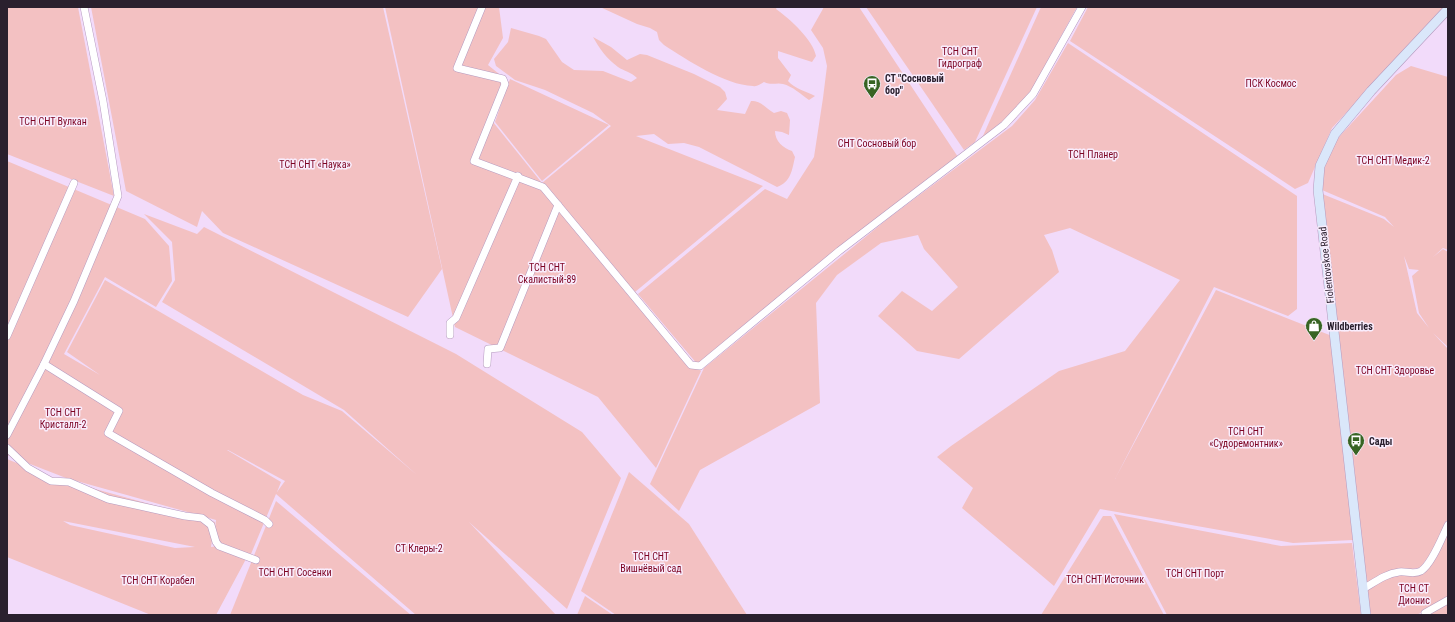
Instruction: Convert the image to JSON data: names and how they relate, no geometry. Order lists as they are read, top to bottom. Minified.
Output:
{"streets":{"main road":["Fiolentovskoe Road"]},"parks":["ТСН СНТ Гидрограф","ПСК Космос","ТСН СНТ Вулкан","СНТ Сосновый бор","ТСН Планер","ТСН СНТ Медик-2","ТСН СНТ «Наука»","ТСН СНТ Скалистый-89","ТСН СНТ Здоровье","ТСН СНТ Кристалл-2","ТСН СНТ «Судоремонтник»","СТ Клеры-2","ТСН СНТ Вишнёвый сад","ТСН СНТ Сосенки","ТСН СНТ Порт","ТСН СНТ Источник","ТСН СНТ Корабел","ТСН СТ Дионис"],"places":{"bus stop":["СТ \"Сосновый бор\"","Сады"],"shop":["Wildberries"]}}
